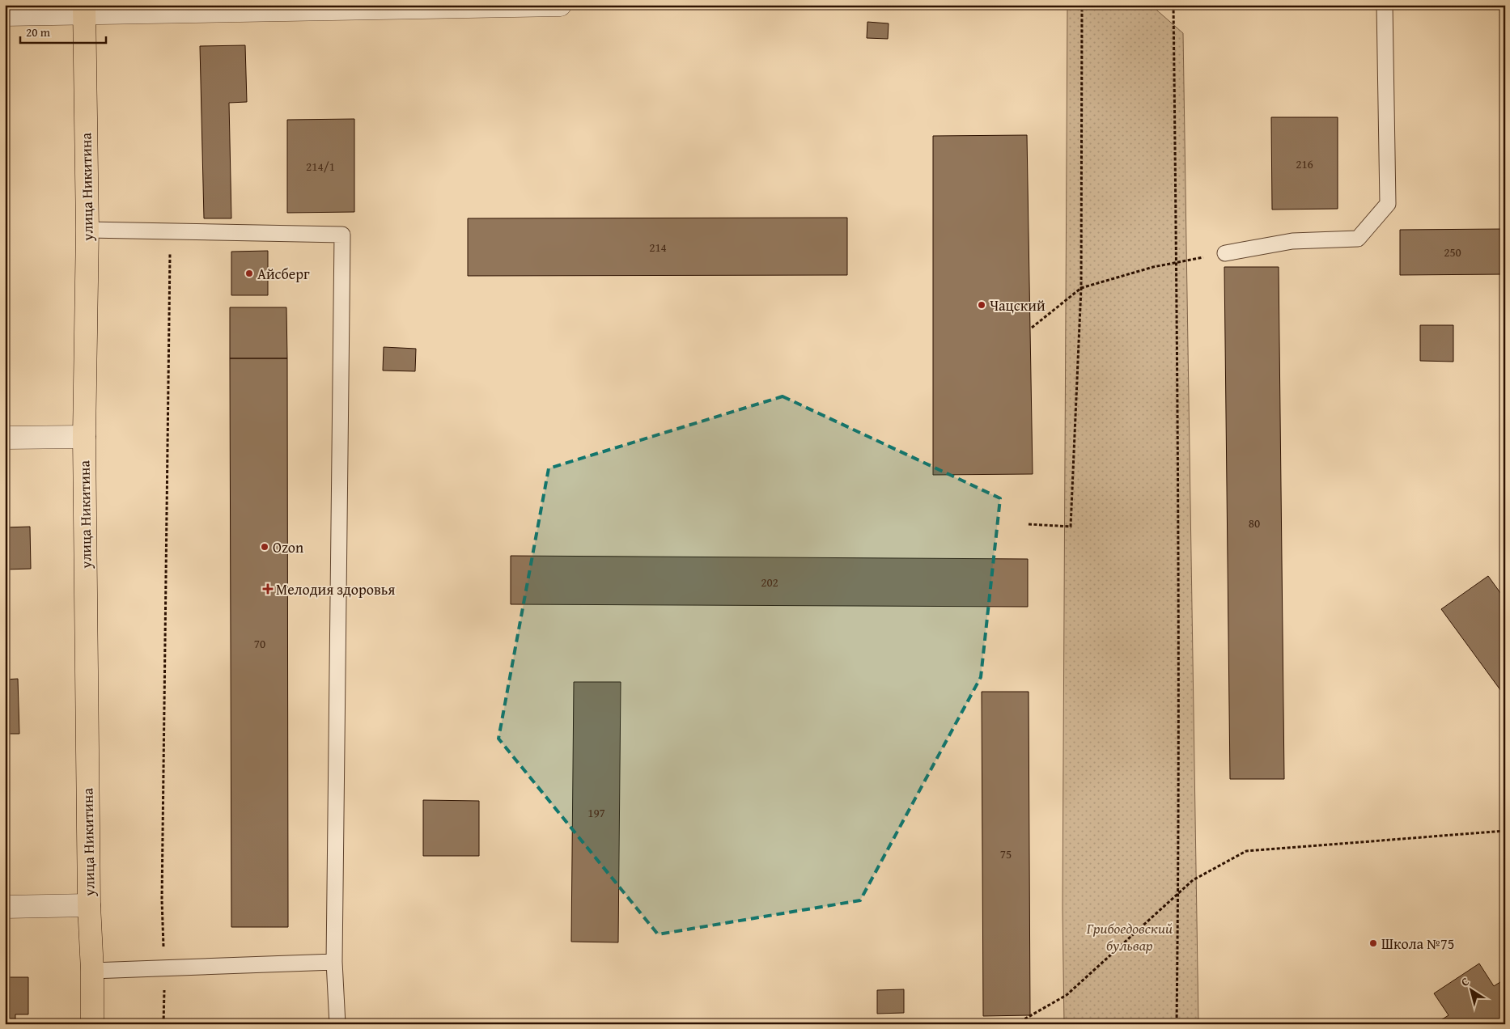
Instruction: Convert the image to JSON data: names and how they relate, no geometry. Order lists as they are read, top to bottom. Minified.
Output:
{"streets":{"main road":["улица Никитина"]},"parks":["Грибоедовский бульвар"],"places":{"other":["Айсберг","Чацский","Ozon","Школа №75"],"health":["Мелодия здоровья"]},"house_numbers":["216","214/1","214","250","80","202","70","197","75"],"scale_bar":"20 m","north":"top left"}
